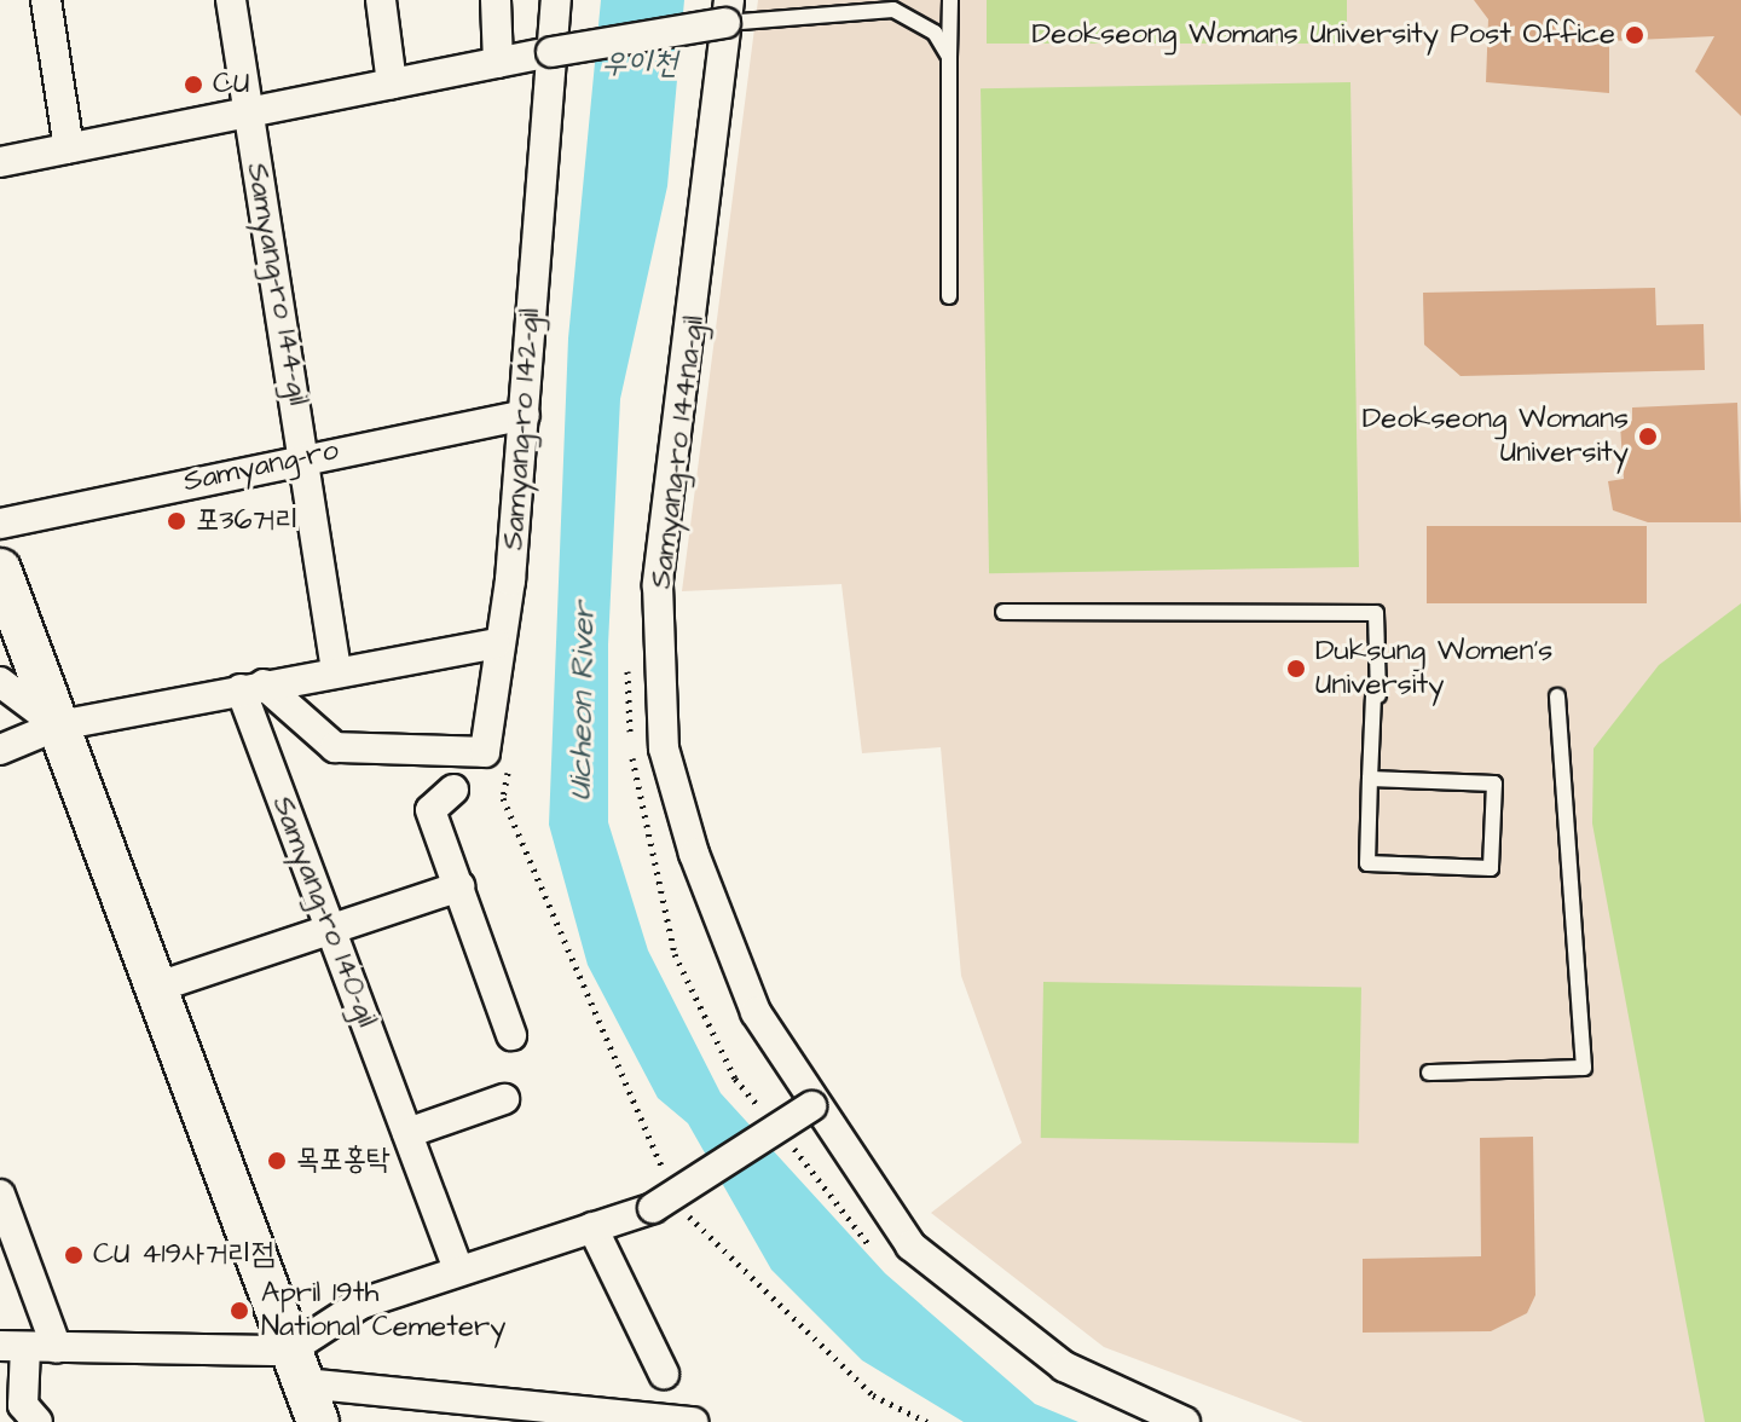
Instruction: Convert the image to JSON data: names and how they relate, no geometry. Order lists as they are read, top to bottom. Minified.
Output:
{"streets":{"street":["Samyang-ro 144-gil","Samyang-ro 142-gil","Samyang-ro 144na-gil","Samyang-ro","Samyang-ro 140-gil"]},"crossings":[["Samyang-ro 144-gil","Samyang-ro"],["Samyang-ro 142-gil","Samyang-ro"]],"water":["우이천","Uicheon River"],"places":["Deokseong Womans University Post Office","CU","Deokseong Womans University","포36거리","Duksung Women's University","목포홍탁","CU 419사거리점","April 19th National Cemetery"]}
